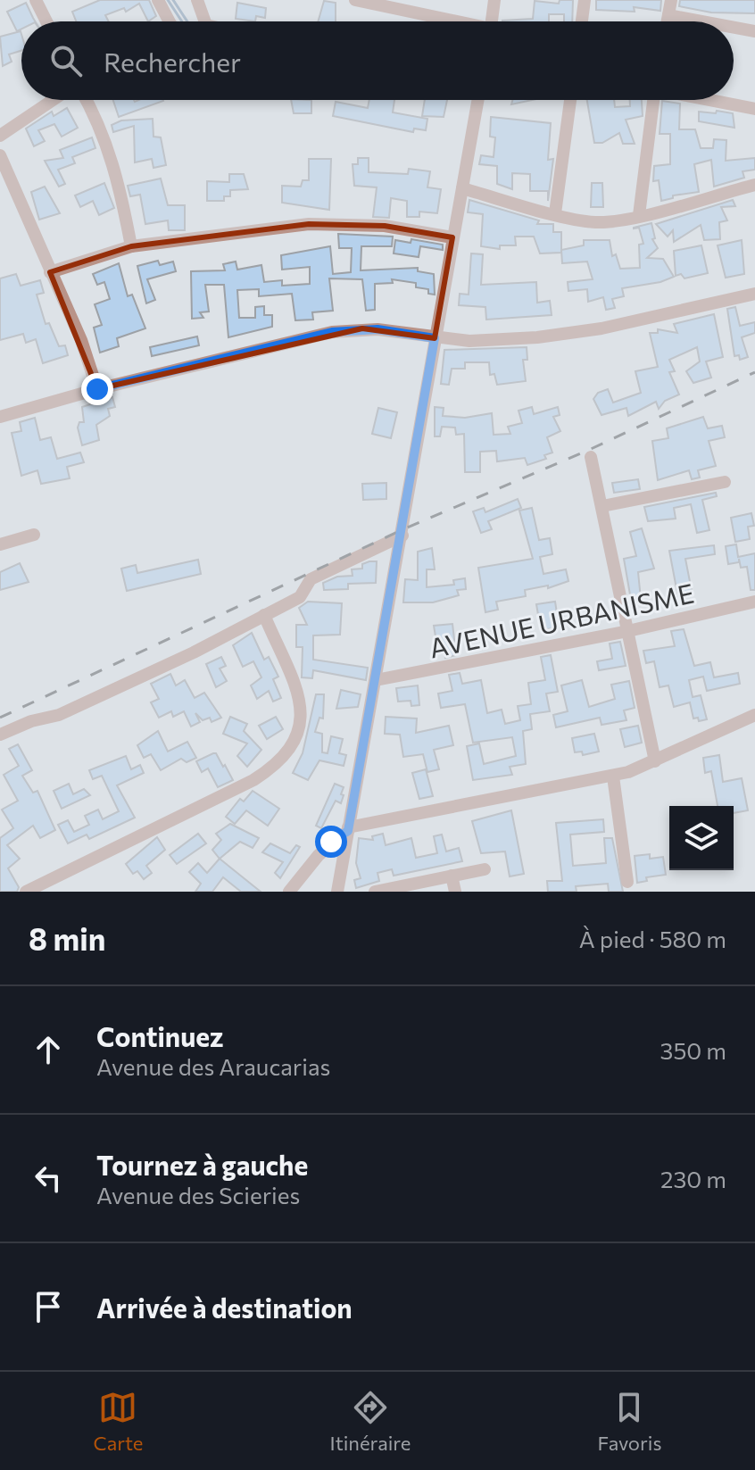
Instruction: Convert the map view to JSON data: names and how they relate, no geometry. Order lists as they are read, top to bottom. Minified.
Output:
{"streets":{"street":["AVENUE URBANISME"]},"page":{"search":"Rechercher","heading":["8 min","À pied · 580 m"],"list":[["Continuez","Avenue des Araucarias","350 m"],["Tournez à gauche","Avenue des Scieries","230 m"],"Arrivée à destination"],"nav":["Carte","Itinéraire","Favoris"]}}
